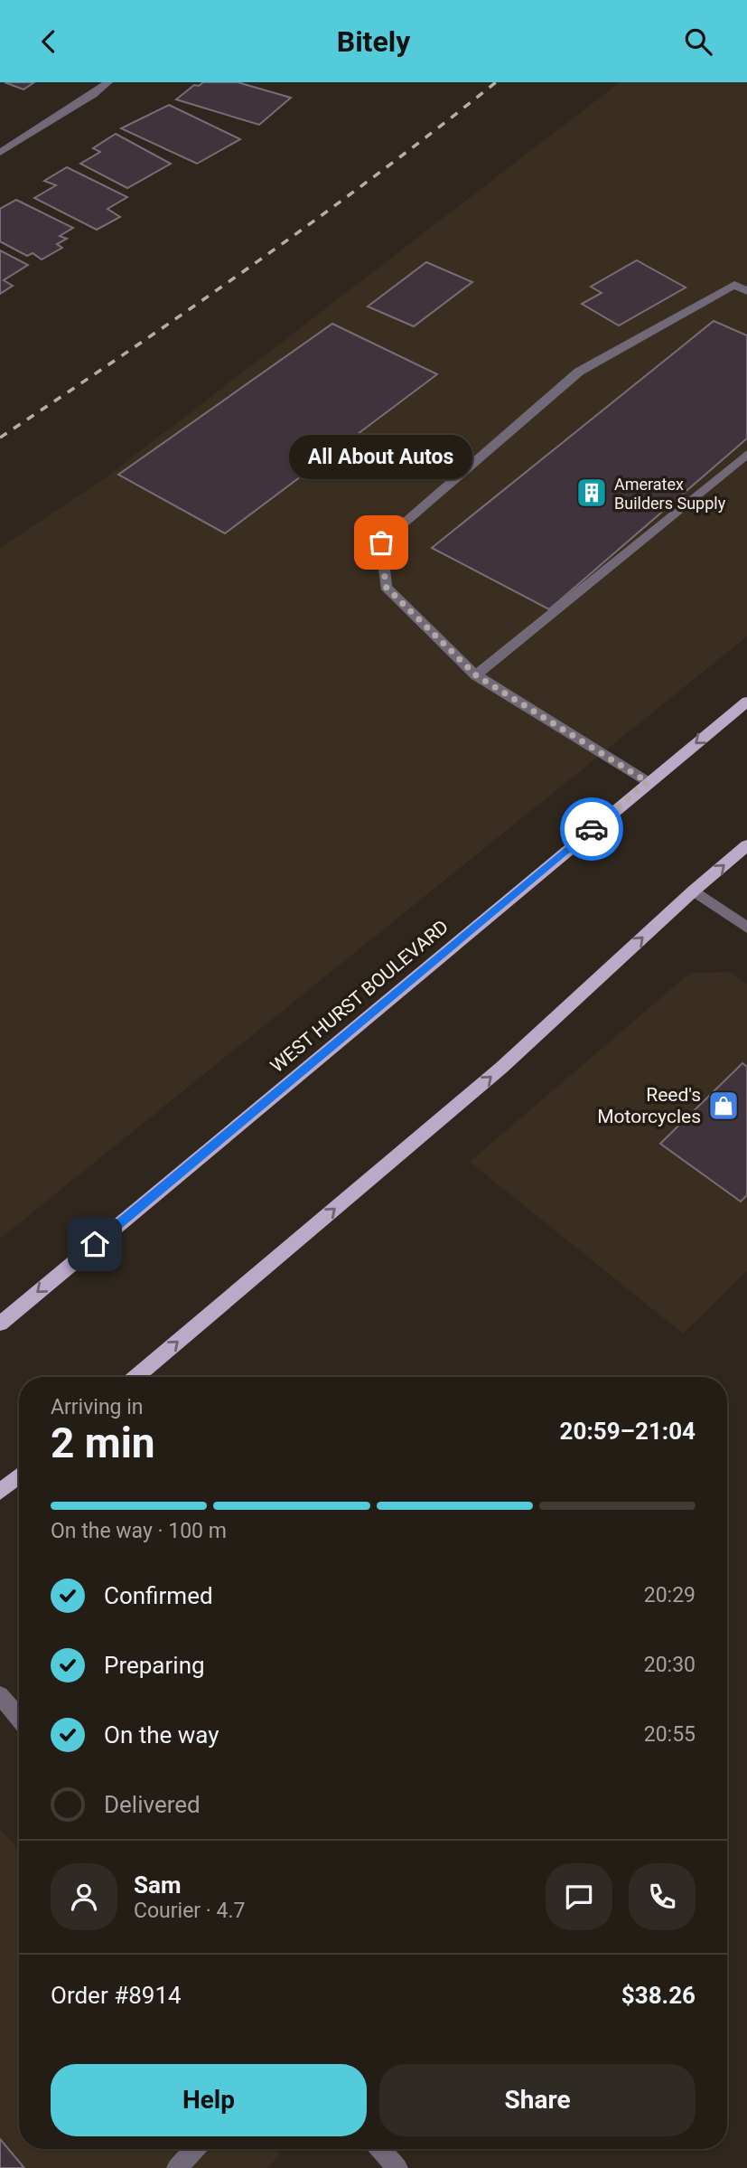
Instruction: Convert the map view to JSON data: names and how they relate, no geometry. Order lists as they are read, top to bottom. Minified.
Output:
{"streets":{"main road":["WEST HURST BOULEVARD"]},"places":{"building":["Ameratex Builders Supply"],"other":["All About Autos"],"shop":["Reed's Motorcycles"]},"page":{"header":"Bitely","bubble":"All About Autos","heading":["2 min","Arriving in","20:59–21:04"],"panel":["Sam","Courier · 4.7","Order #8914","$38.26"],"bar":"On the way · 100 m","list":[["Confirmed","20:29"],["Preparing","20:30"],["On the way","20:55"],"Delivered"],"buttons":["Help","Share"]}}
